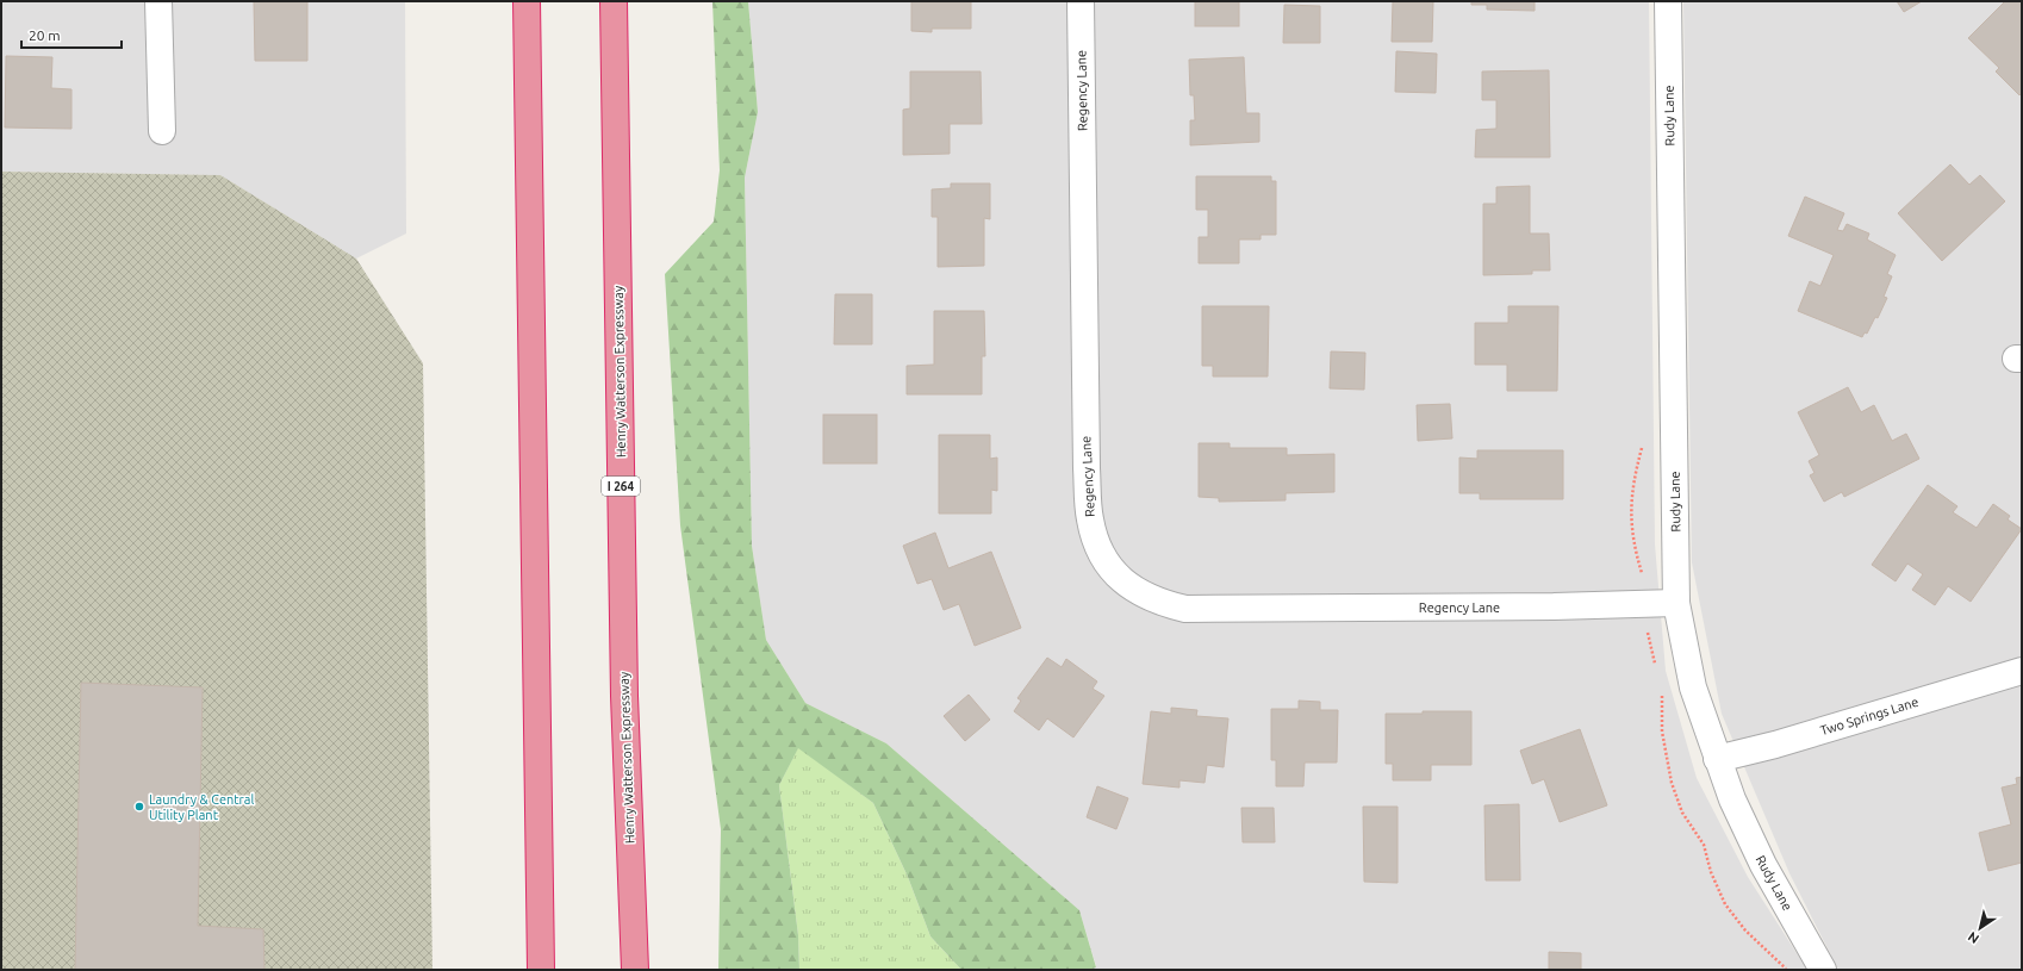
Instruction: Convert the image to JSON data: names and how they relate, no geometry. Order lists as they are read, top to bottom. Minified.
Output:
{"streets":{"highway":["Henry Watterson Expressway","I 264"],"street":["Regency Lane","Rudy Lane","Two Springs Lane"]},"crossings":[["Regency Lane","Rudy Lane"],["Rudy Lane","Two Springs Lane"]],"places":["Laundry & Central Utility Plant"],"scale_bar":"20 m","north":"bottom left"}
